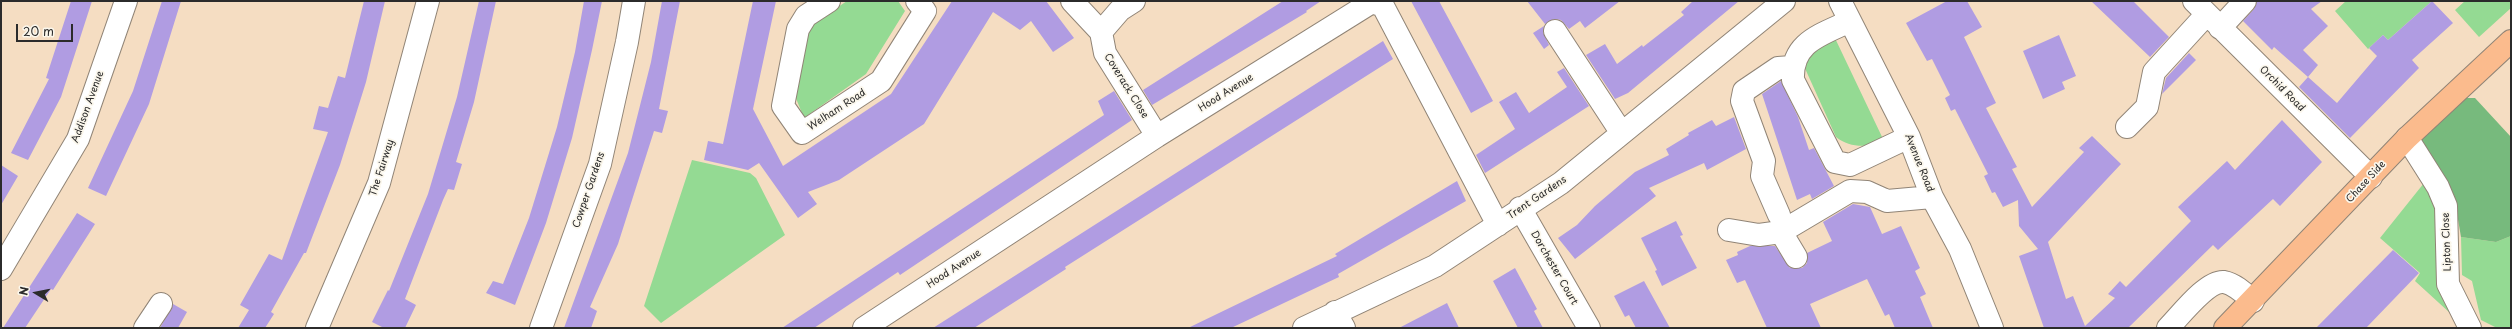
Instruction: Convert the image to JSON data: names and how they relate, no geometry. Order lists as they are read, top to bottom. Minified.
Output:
{"streets":{"main road":["Chase Side"],"street":["Coverack Close","Orchid Road","Hood Avenue","Addison Avenue","Welham Road","Avenue Road","The Fairway","Cowper Gardens","Trent Gardens","Lipton Close","Dorchester Court"]},"crossings":[["Coverack Close","Hood Avenue"],["Orchid Road","Chase Side"],["Hood Avenue","Trent Gardens"],["Chase Side","Lipton Close"],["Trent Gardens","Dorchester Court"]],"scale_bar":"20 m","north":"left"}
